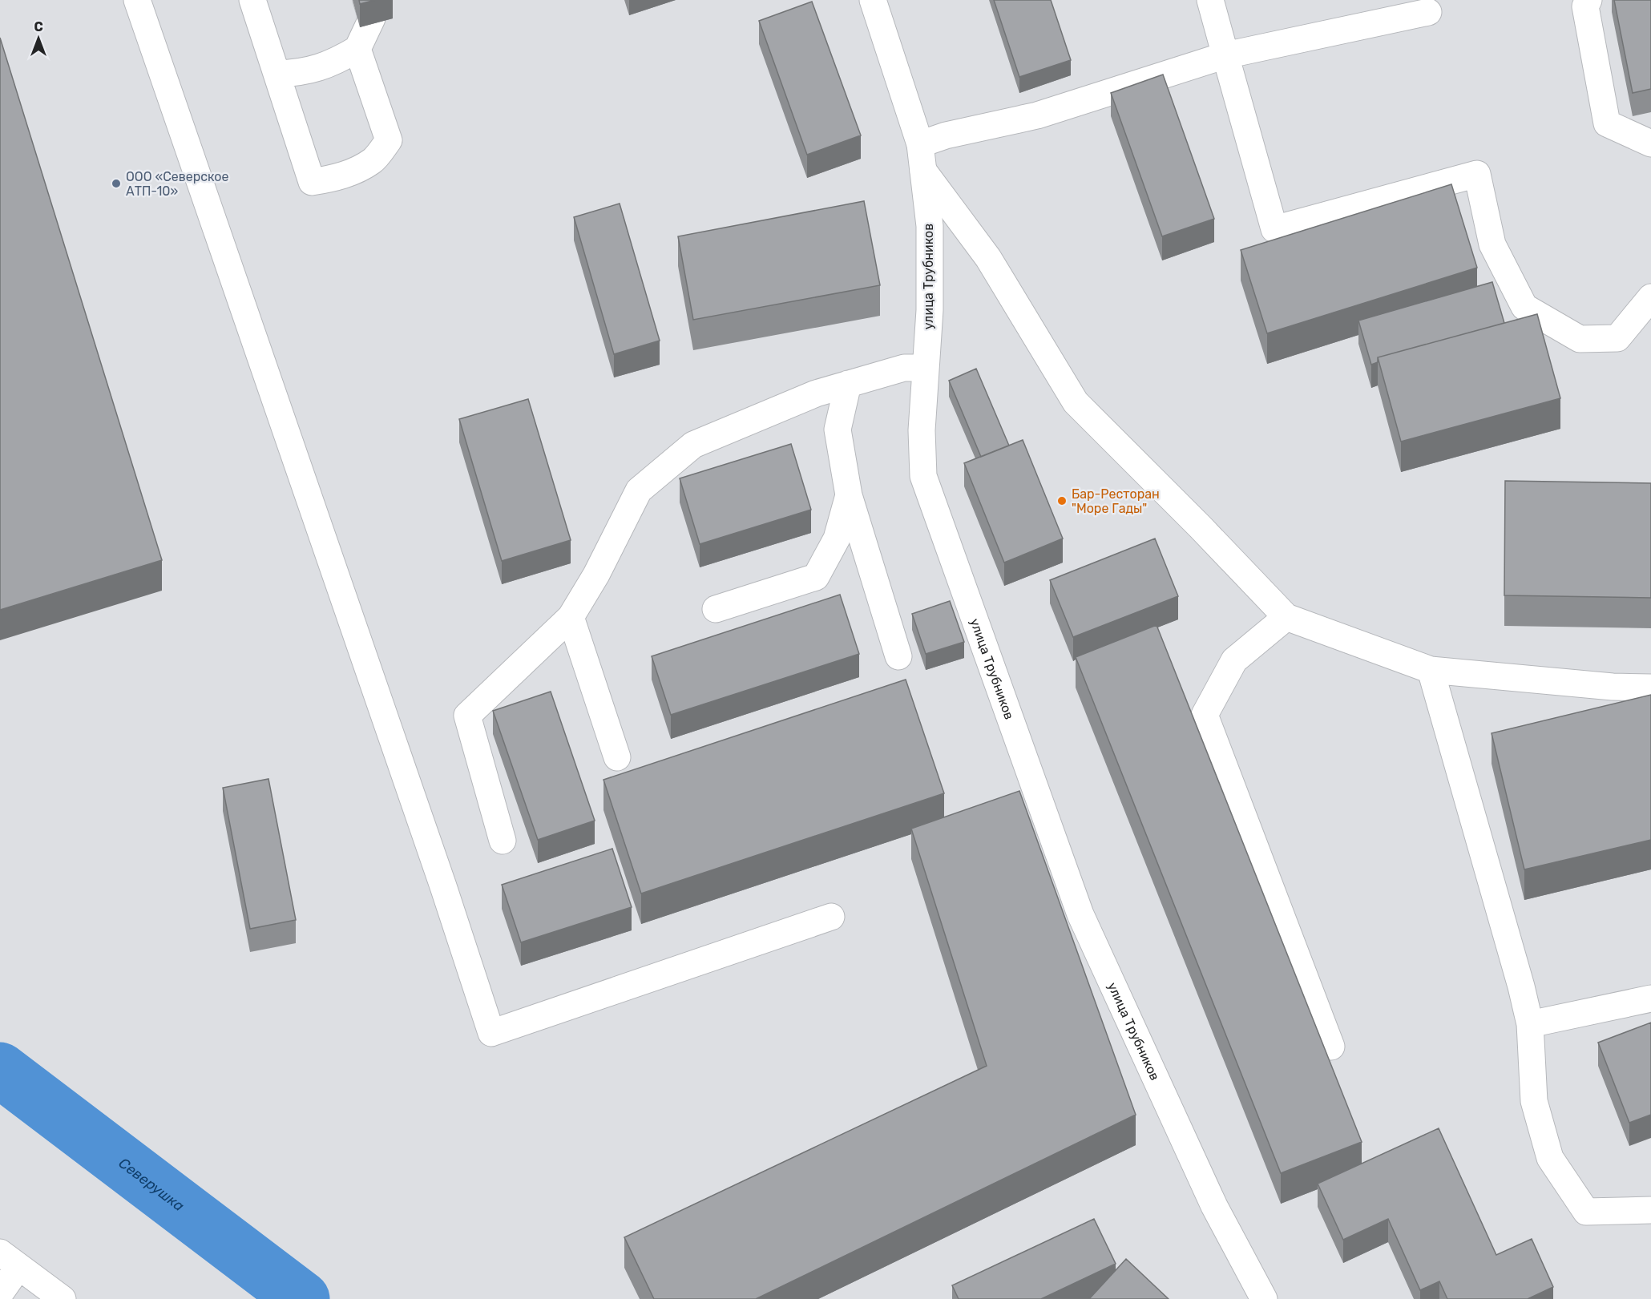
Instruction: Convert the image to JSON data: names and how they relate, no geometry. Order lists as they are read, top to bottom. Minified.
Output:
{"streets":{"main road":["улица Трубников"]},"water":["Северушка"],"places":["ООО «Северское АТП-10»","Бар-Ресторан \"Море Гады\""],"north":"top"}
